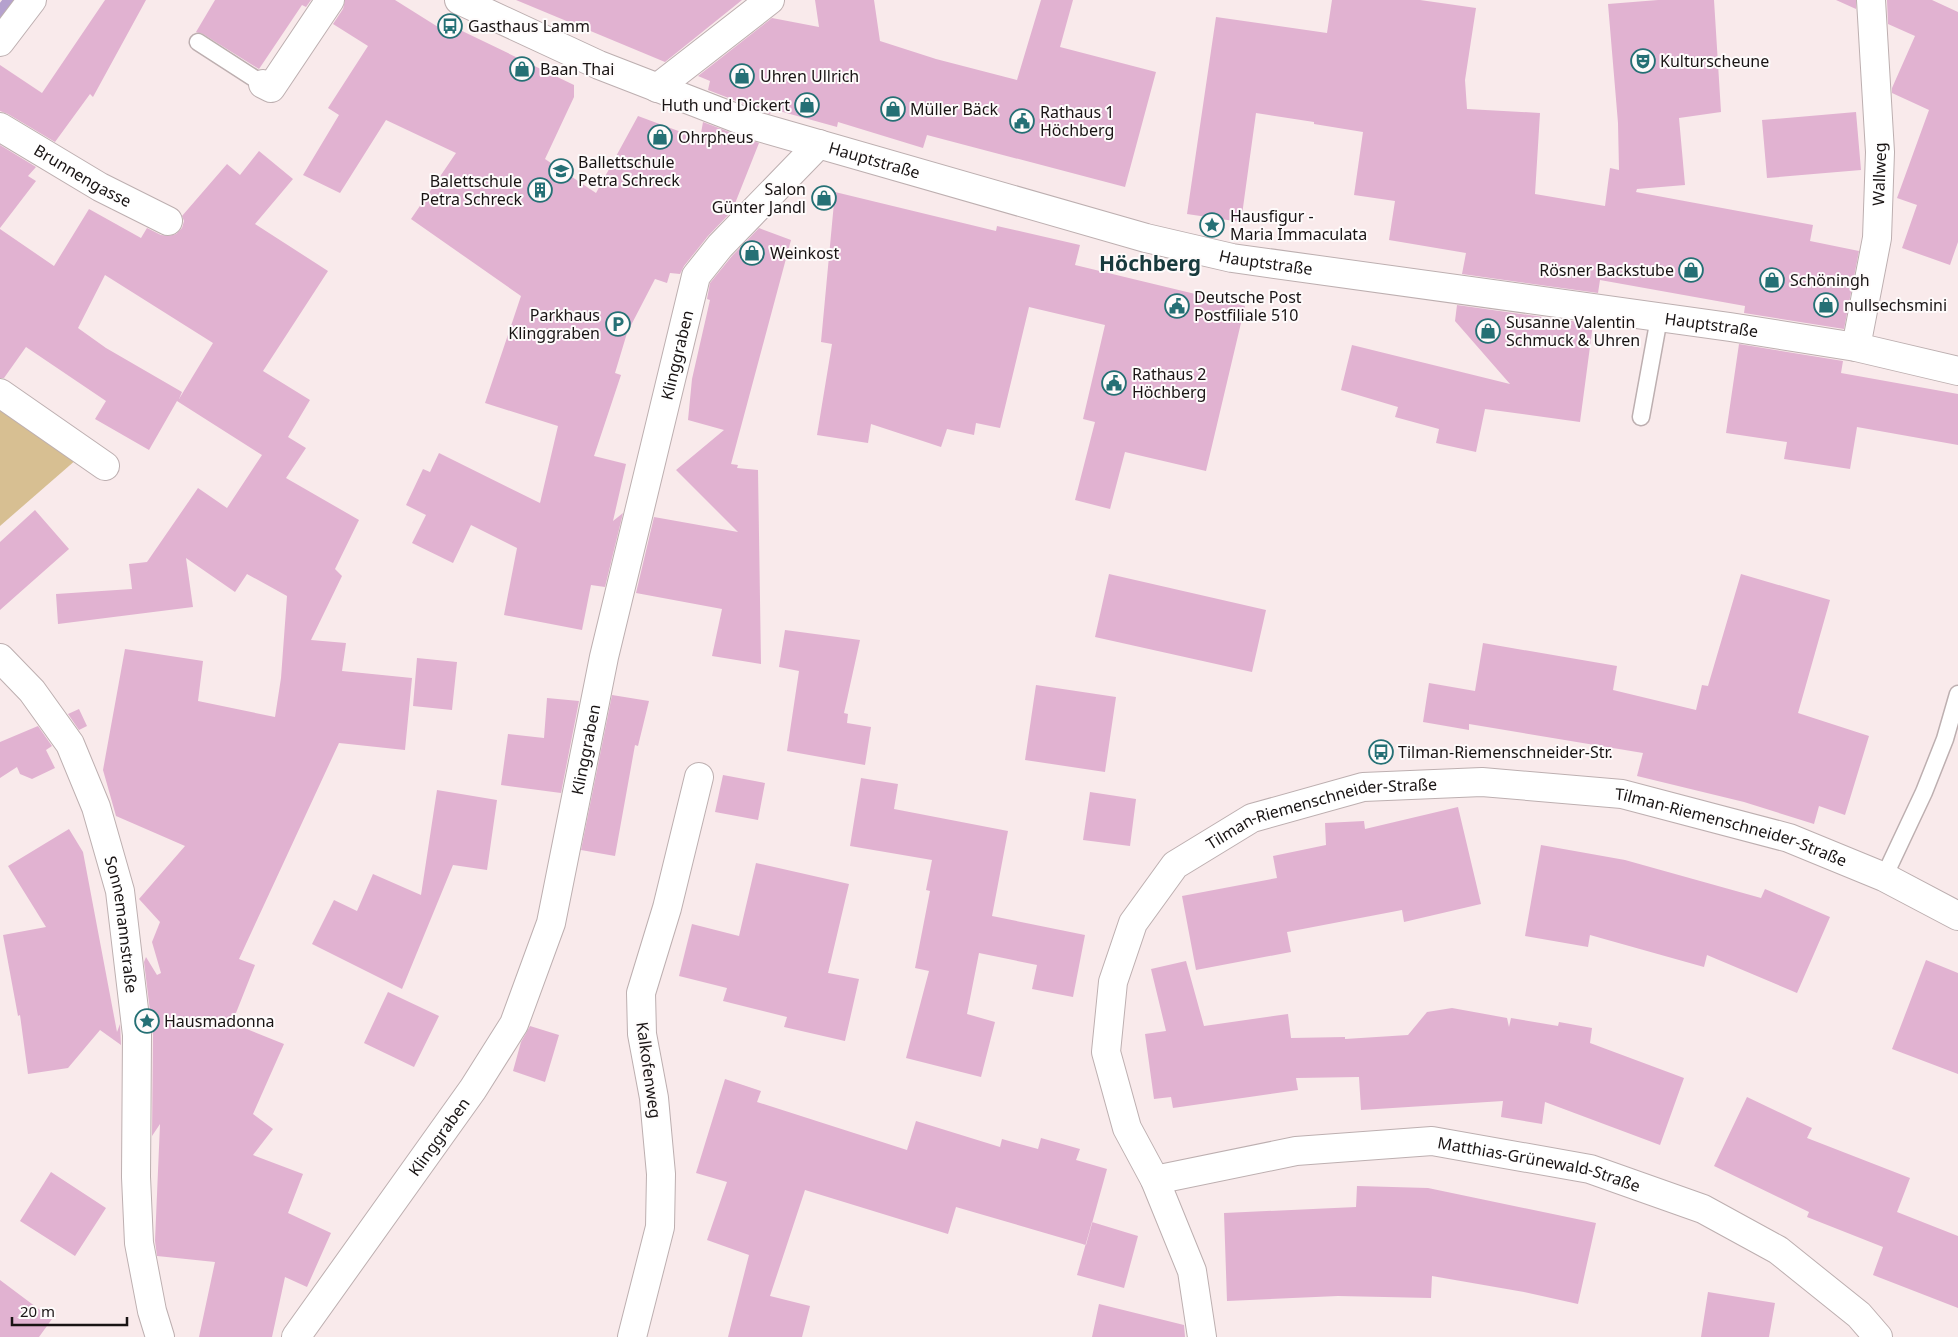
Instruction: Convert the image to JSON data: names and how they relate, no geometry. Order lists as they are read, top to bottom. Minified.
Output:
{"streets":{"street":["Hauptstraße","Brunnengasse","Wallweg","Klinggraben","Tilman-Riemenschneider-Straße","Sonnemannstraße","Kalkofenweg","Matthias-Grünewald-Straße"]},"crossings":[["Hauptstraße","Wallweg"],["Hauptstraße","Klinggraben"],["Tilman-Riemenschneider-Straße","Matthias-Grünewald-Straße"]],"districts":["Höchberg"],"places":{"bus stop":["Gasthaus Lamm","Tilman-Riemenschneider-Str."],"theatre":["Kulturscheune"],"shop":["Baan Thai","Uhren Ullrich","Huth und Dickert","Müller Bäck","Ohrpheus","Salon Günter Jandl","Weinkost","Rösner Backstube","Schöningh","nullsechsmini","Susanne Valentin Schmuck & Uhren"],"public building":["Rathaus 1 Höchberg","Deutsche Post Postfiliale 510","Rathaus 2 Höchberg"],"school or university":["Ballettschule Petra Schreck"],"building":["Balettschule Petra Schreck"],"place":["Hausfigur - Maria Immaculata","Hausmadonna"],"parking":["Parkhaus Klinggraben"]},"scale_bar":"20 m"}
